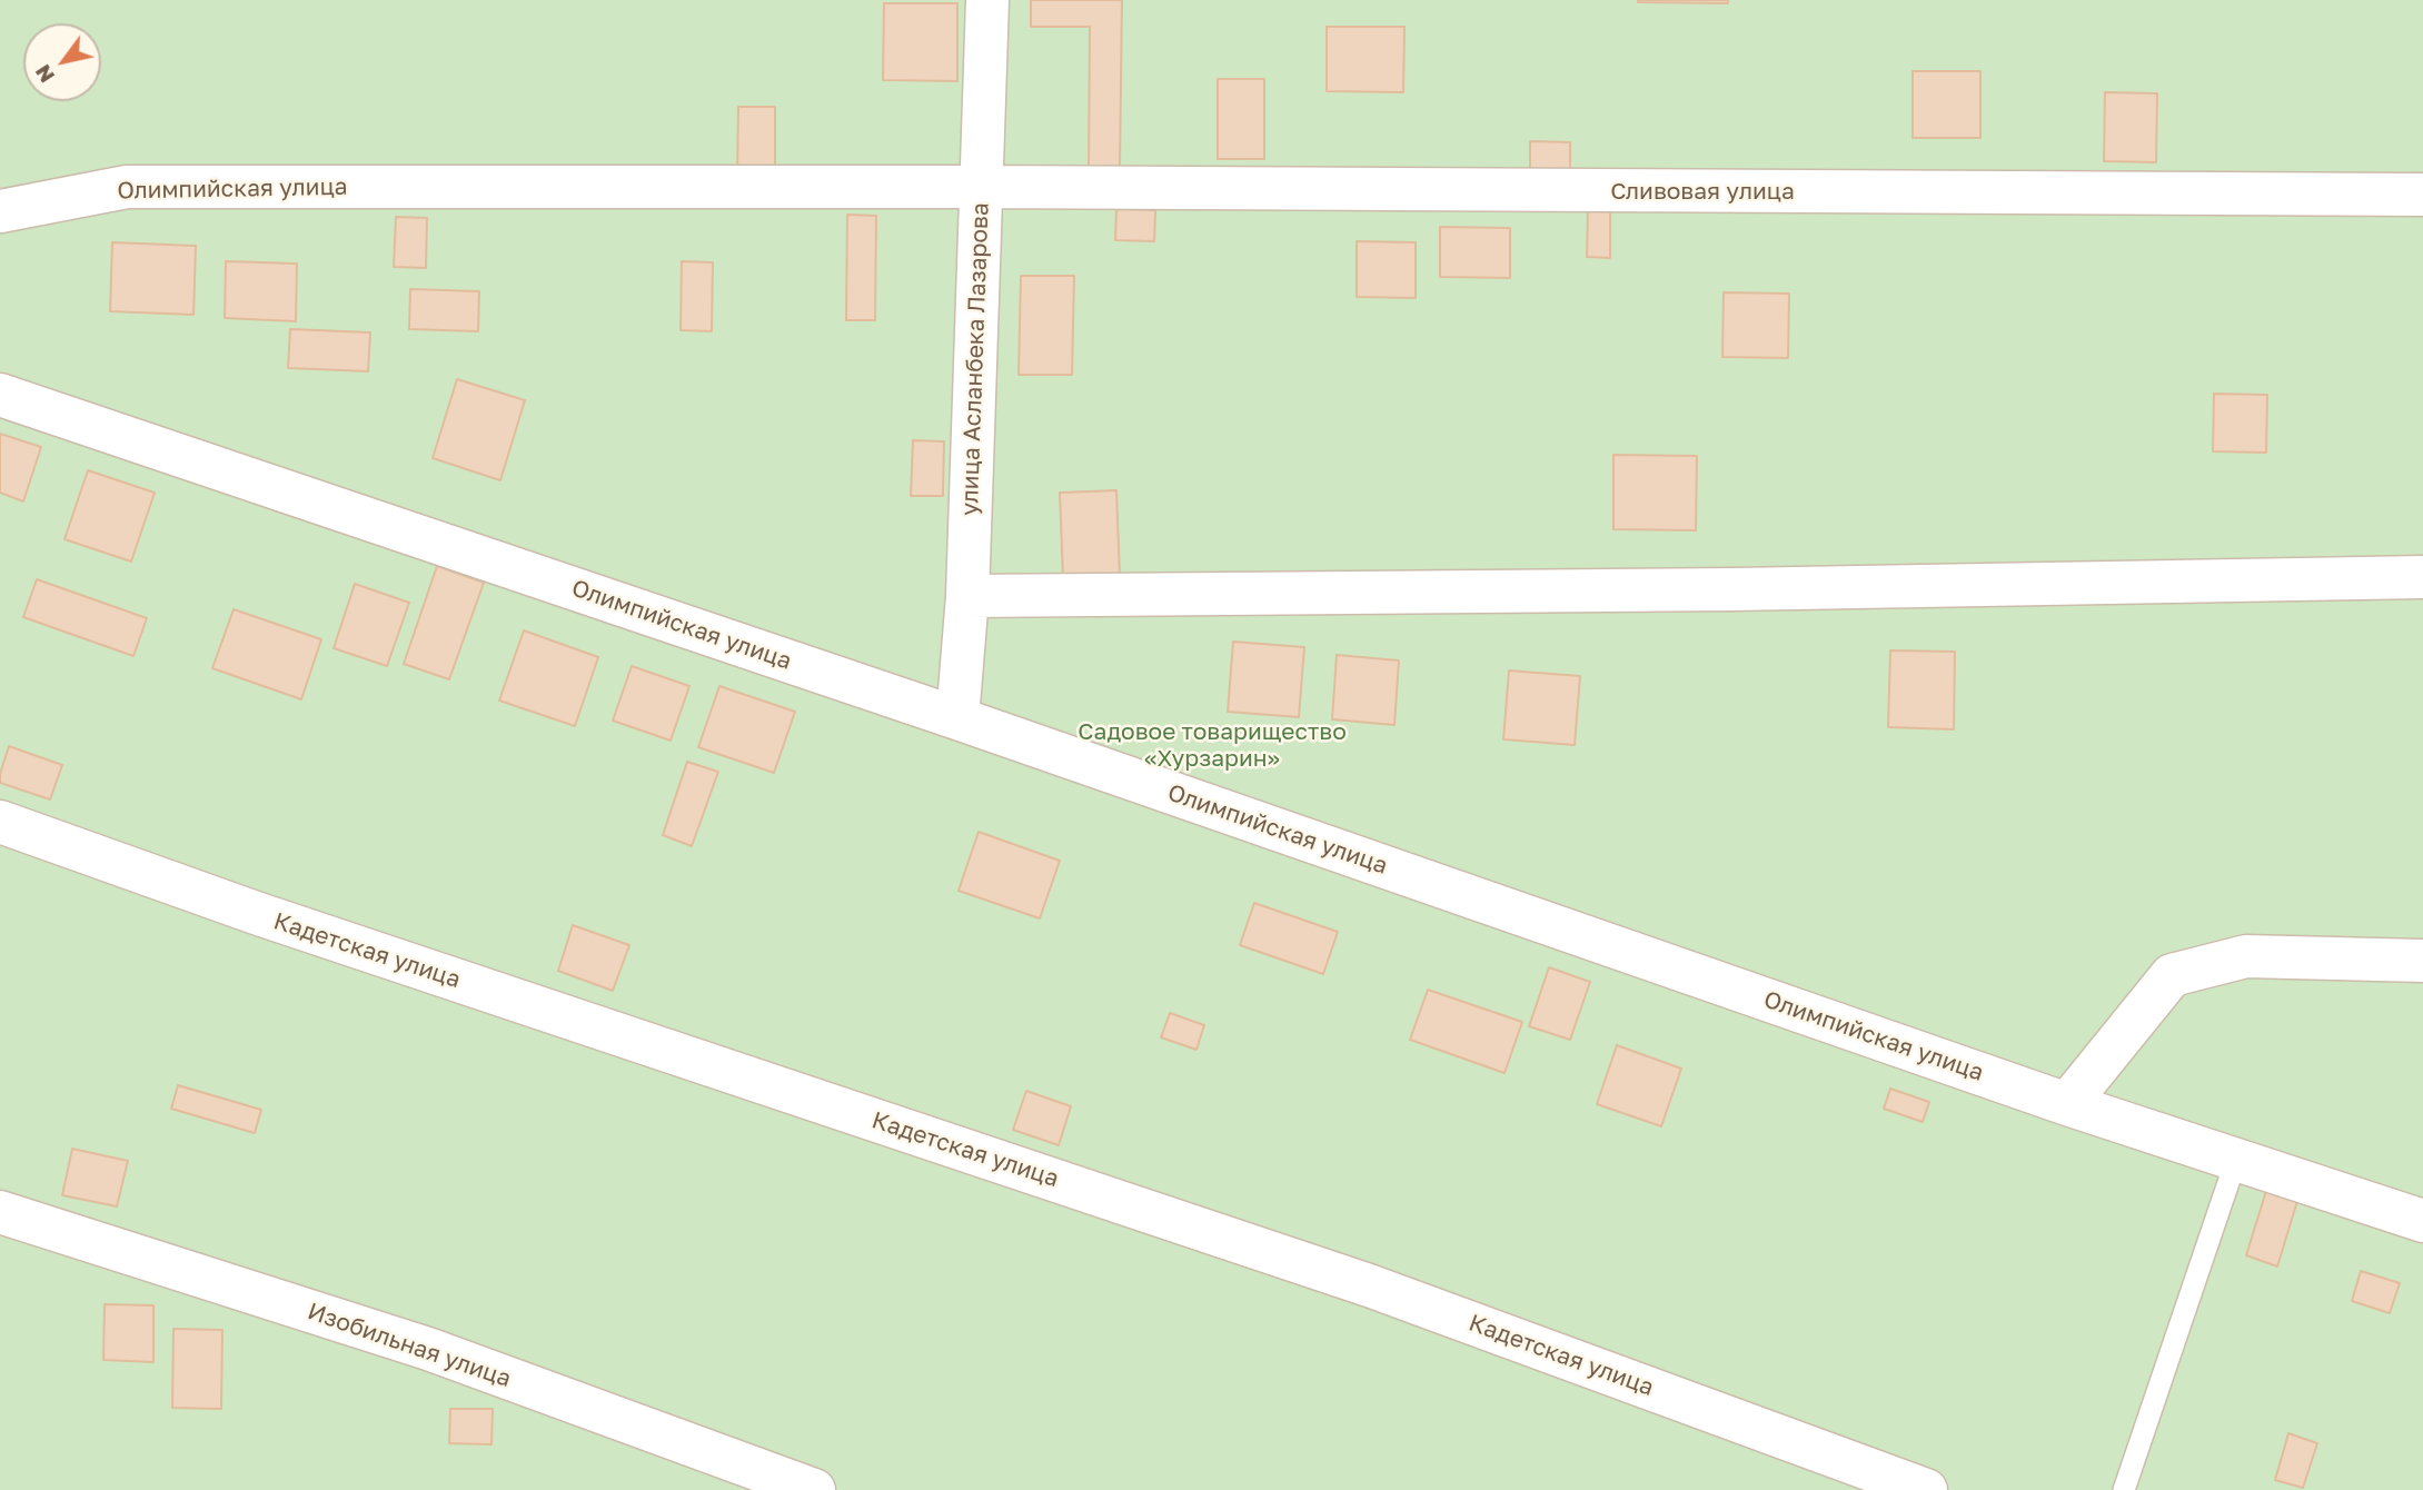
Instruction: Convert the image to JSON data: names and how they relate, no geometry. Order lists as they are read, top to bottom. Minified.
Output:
{"streets":{"street":["Олимпийская улица","Сливовая улица","улица Асланбека Лазарова","Кадетская улица","Изобильная улица"]},"crossings":[["Олимпийская улица","Сливовая улица"],["Олимпийская улица","улица Асланбека Лазарова"],["Сливовая улица","улица Асланбека Лазарова"]],"parks":["Садовое товарищество «Хурзарин»"],"north":"bottom left"}
